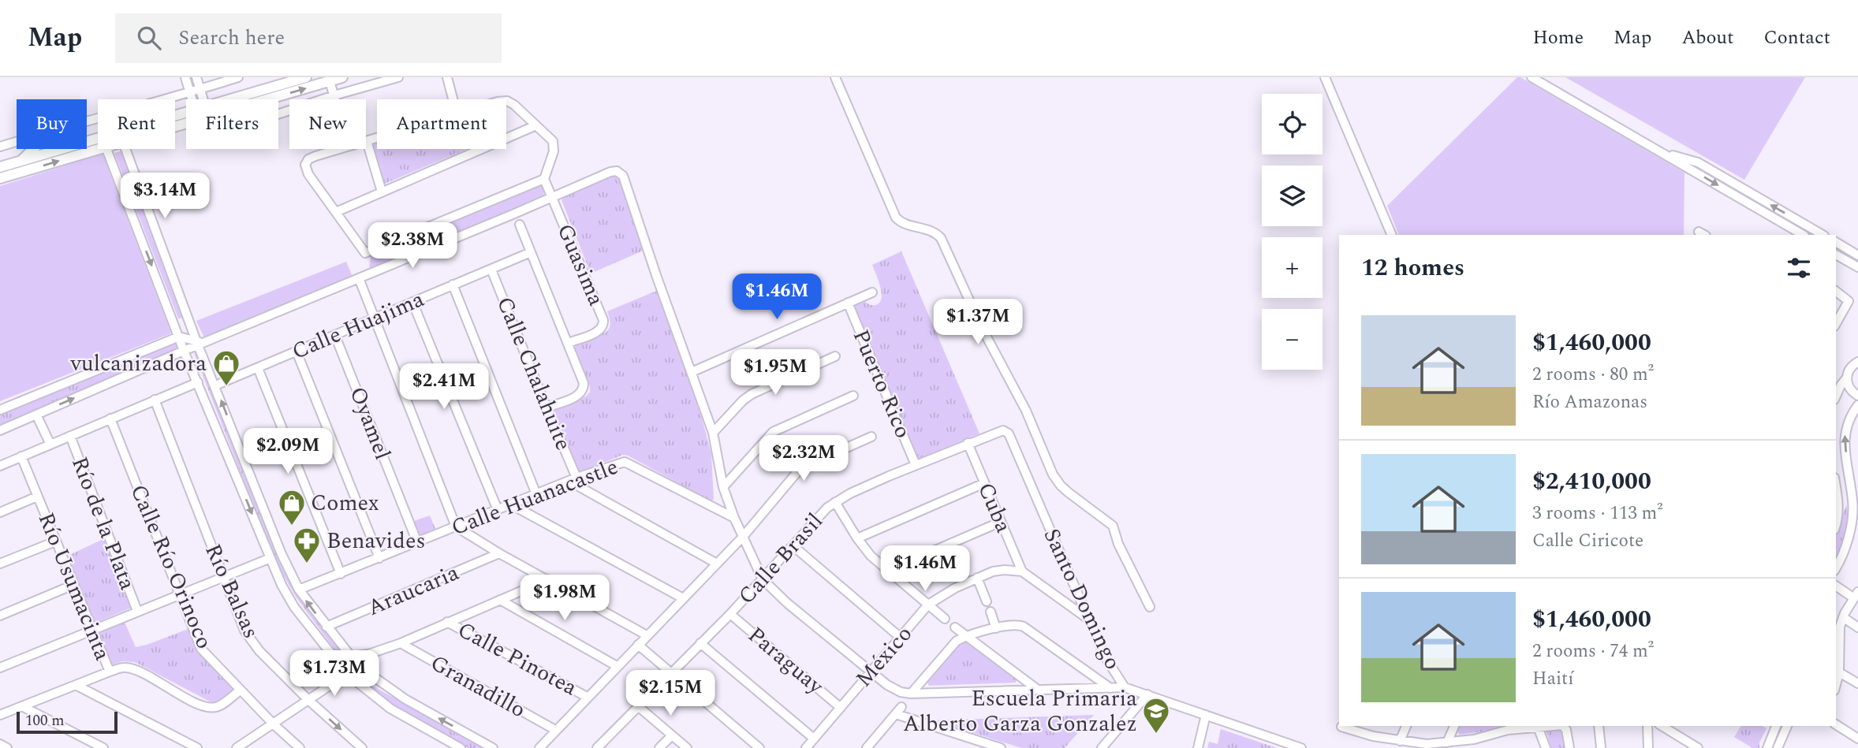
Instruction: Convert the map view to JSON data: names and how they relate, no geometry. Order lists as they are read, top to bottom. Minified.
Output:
{"streets":{"street":["Guasima","Calle Huajima","Calle Chalahuite","Puerto Rico","Oyamel","Calle Huanacastle","Cuba","Río de la Plata","Calle Brasil","Calle Río Orinoco","Río Usumacinta","Araucaria","Río Balsas","Santo Domingo","México","Calle Pinotea","Paraguay","Granadillo"]},"crossings":[["Calle Huajima","Calle Chalahuite"],["Calle Huajima","Oyamel"],["Calle Chalahuite","Calle Huanacastle"],["Puerto Rico","Calle Brasil"],["Oyamel","Calle Huanacastle"],["Cuba","Calle Brasil"],["Cuba","México"],["Calle Brasil","Santo Domingo"],["Calle Brasil","Paraguay"],["Calle Río Orinoco","Río Usumacinta"],["México","Paraguay"]],"places":{"shop":["vulcanizadora","Comex"],"pharmacy":["Benavides"],"school or university":["Escuela Primaria Alberto Garza Gonzalez"]},"scale_bar":"100 m","page":{"header":"Map","search":"Search here","nav":["Home","Map","About","Contact"],"map_buttons":["+","−"],"chip":["Buy","Rent","Filters","New","Apartment"],"price":["$3.14M","$2.38M","$1.46M","$1.37M","$1.95M","$2.41M","$2.09M","$2.32M","$1.46M","$1.98M","$1.73M","$2.15M"],"heading":"12 homes","list":[{"name":"$1,460,000","note":"2 rooms · 80 m² · Río Amazonas"},{"name":"$2,410,000","note":"3 rooms · 113 m² · Calle Ciricote"},{"name":"$1,460,000","note":"2 rooms · 74 m² · Haití"}],"scale":"100 m"}}
